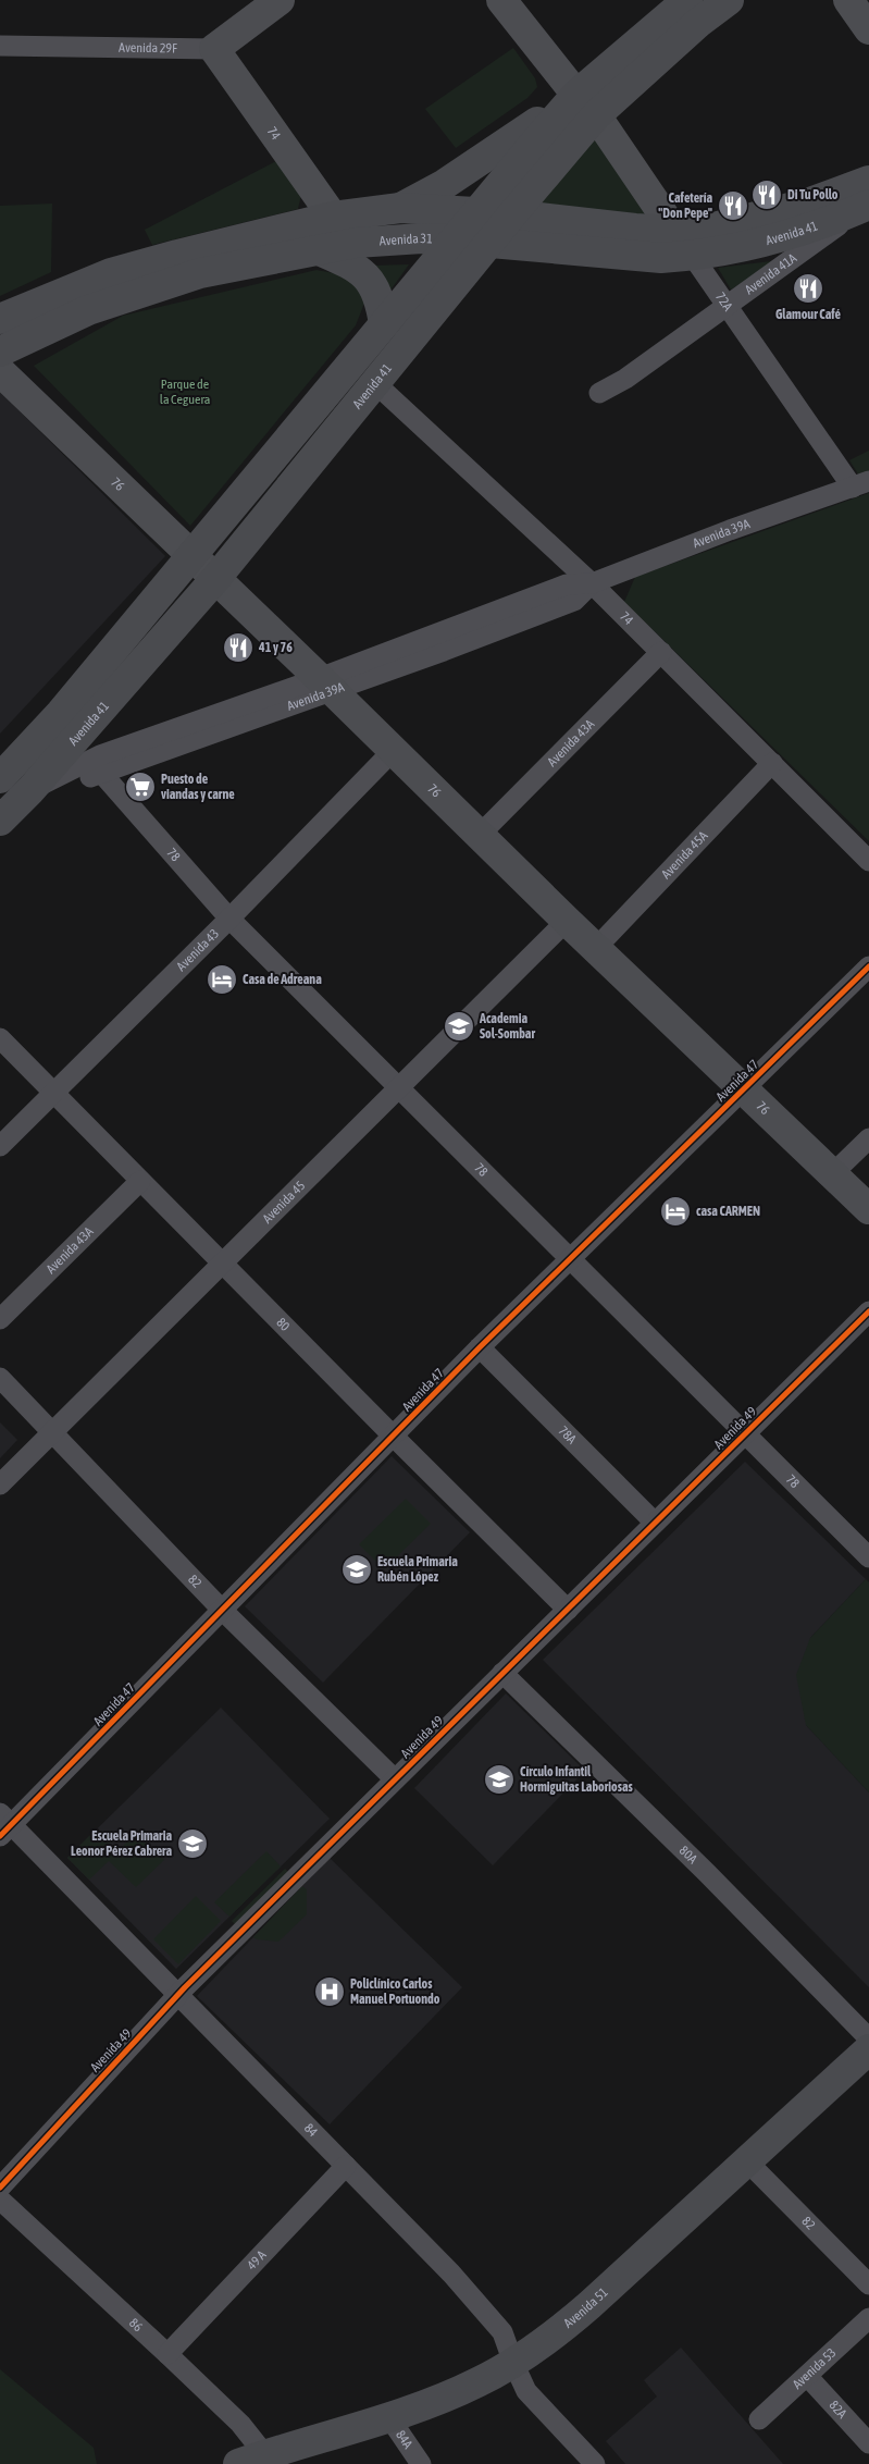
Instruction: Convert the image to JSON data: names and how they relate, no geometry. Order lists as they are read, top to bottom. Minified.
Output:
{"streets":{"main road":["Avenida 41","Avenida 31","Avenida 51"],"street":["Avenida 29F","74","Avenida 41A","72A","76","Avenida 39A","Avenida 43A","78","Avenida 45A","Avenida 43","Avenida 47","Avenida 45","80","Avenida 49","78A","82","80A","84","49 A","86","Avenida 53","82A","84A"]},"crossings":[["Avenida 29F","74"],["74","Avenida 41"],["74","Avenida 39A"],["74","Avenida 43A"],["74","Avenida 45A"],["Avenida 41","Avenida 31"],["Avenida 41","Avenida 41A"],["Avenida 41","72A"],["Avenida 41","76"],["Avenida 41","Avenida 39A"],["Avenida 41A","72A"],["72A","Avenida 39A"],["76","Avenida 39A"],["76","Avenida 43A"],["76","Avenida 45A"],["76","Avenida 43"],["76","Avenida 47"],["76","Avenida 45"],["Avenida 39A","78"],["Avenida 43A","80"],["78","Avenida 43"],["78","Avenida 47"],["78","Avenida 45"],["78","Avenida 49"],["Avenida 43","80"],["Avenida 47","80"],["Avenida 47","78A"],["Avenida 47","82"],["Avenida 47","84"],["Avenida 45","80"],["Avenida 45","82"],["80","Avenida 49"],["Avenida 49","78A"],["Avenida 49","82"],["Avenida 49","80A"],["Avenida 49","84"],["82","Avenida 51"],["84","49 A"],["84","Avenida 51"],["49 A","86"],["Avenida 51","86"],["Avenida 51","84A"],["Avenida 53","82A"]],"parks":["Parque de la Ceguera"],"places":{"restaurant":["Di Tu Pollo","Cafetería \"Don Pepe\"","Glamour Café","41 y 76"],"supermarket":["Puesto de viandas y carne"],"hotel":["Casa de Adreana","casa CARMEN"],"school or university":["Academia Sol-Sombar","Escuela Primaria Rubén López","Círculo Infantil Hormiguitas Laboriosas","Escuela Primaria Leonor Pérez Cabrera"],"hospital":["Policlínico Carlos Manuel Portuondo"]}}
